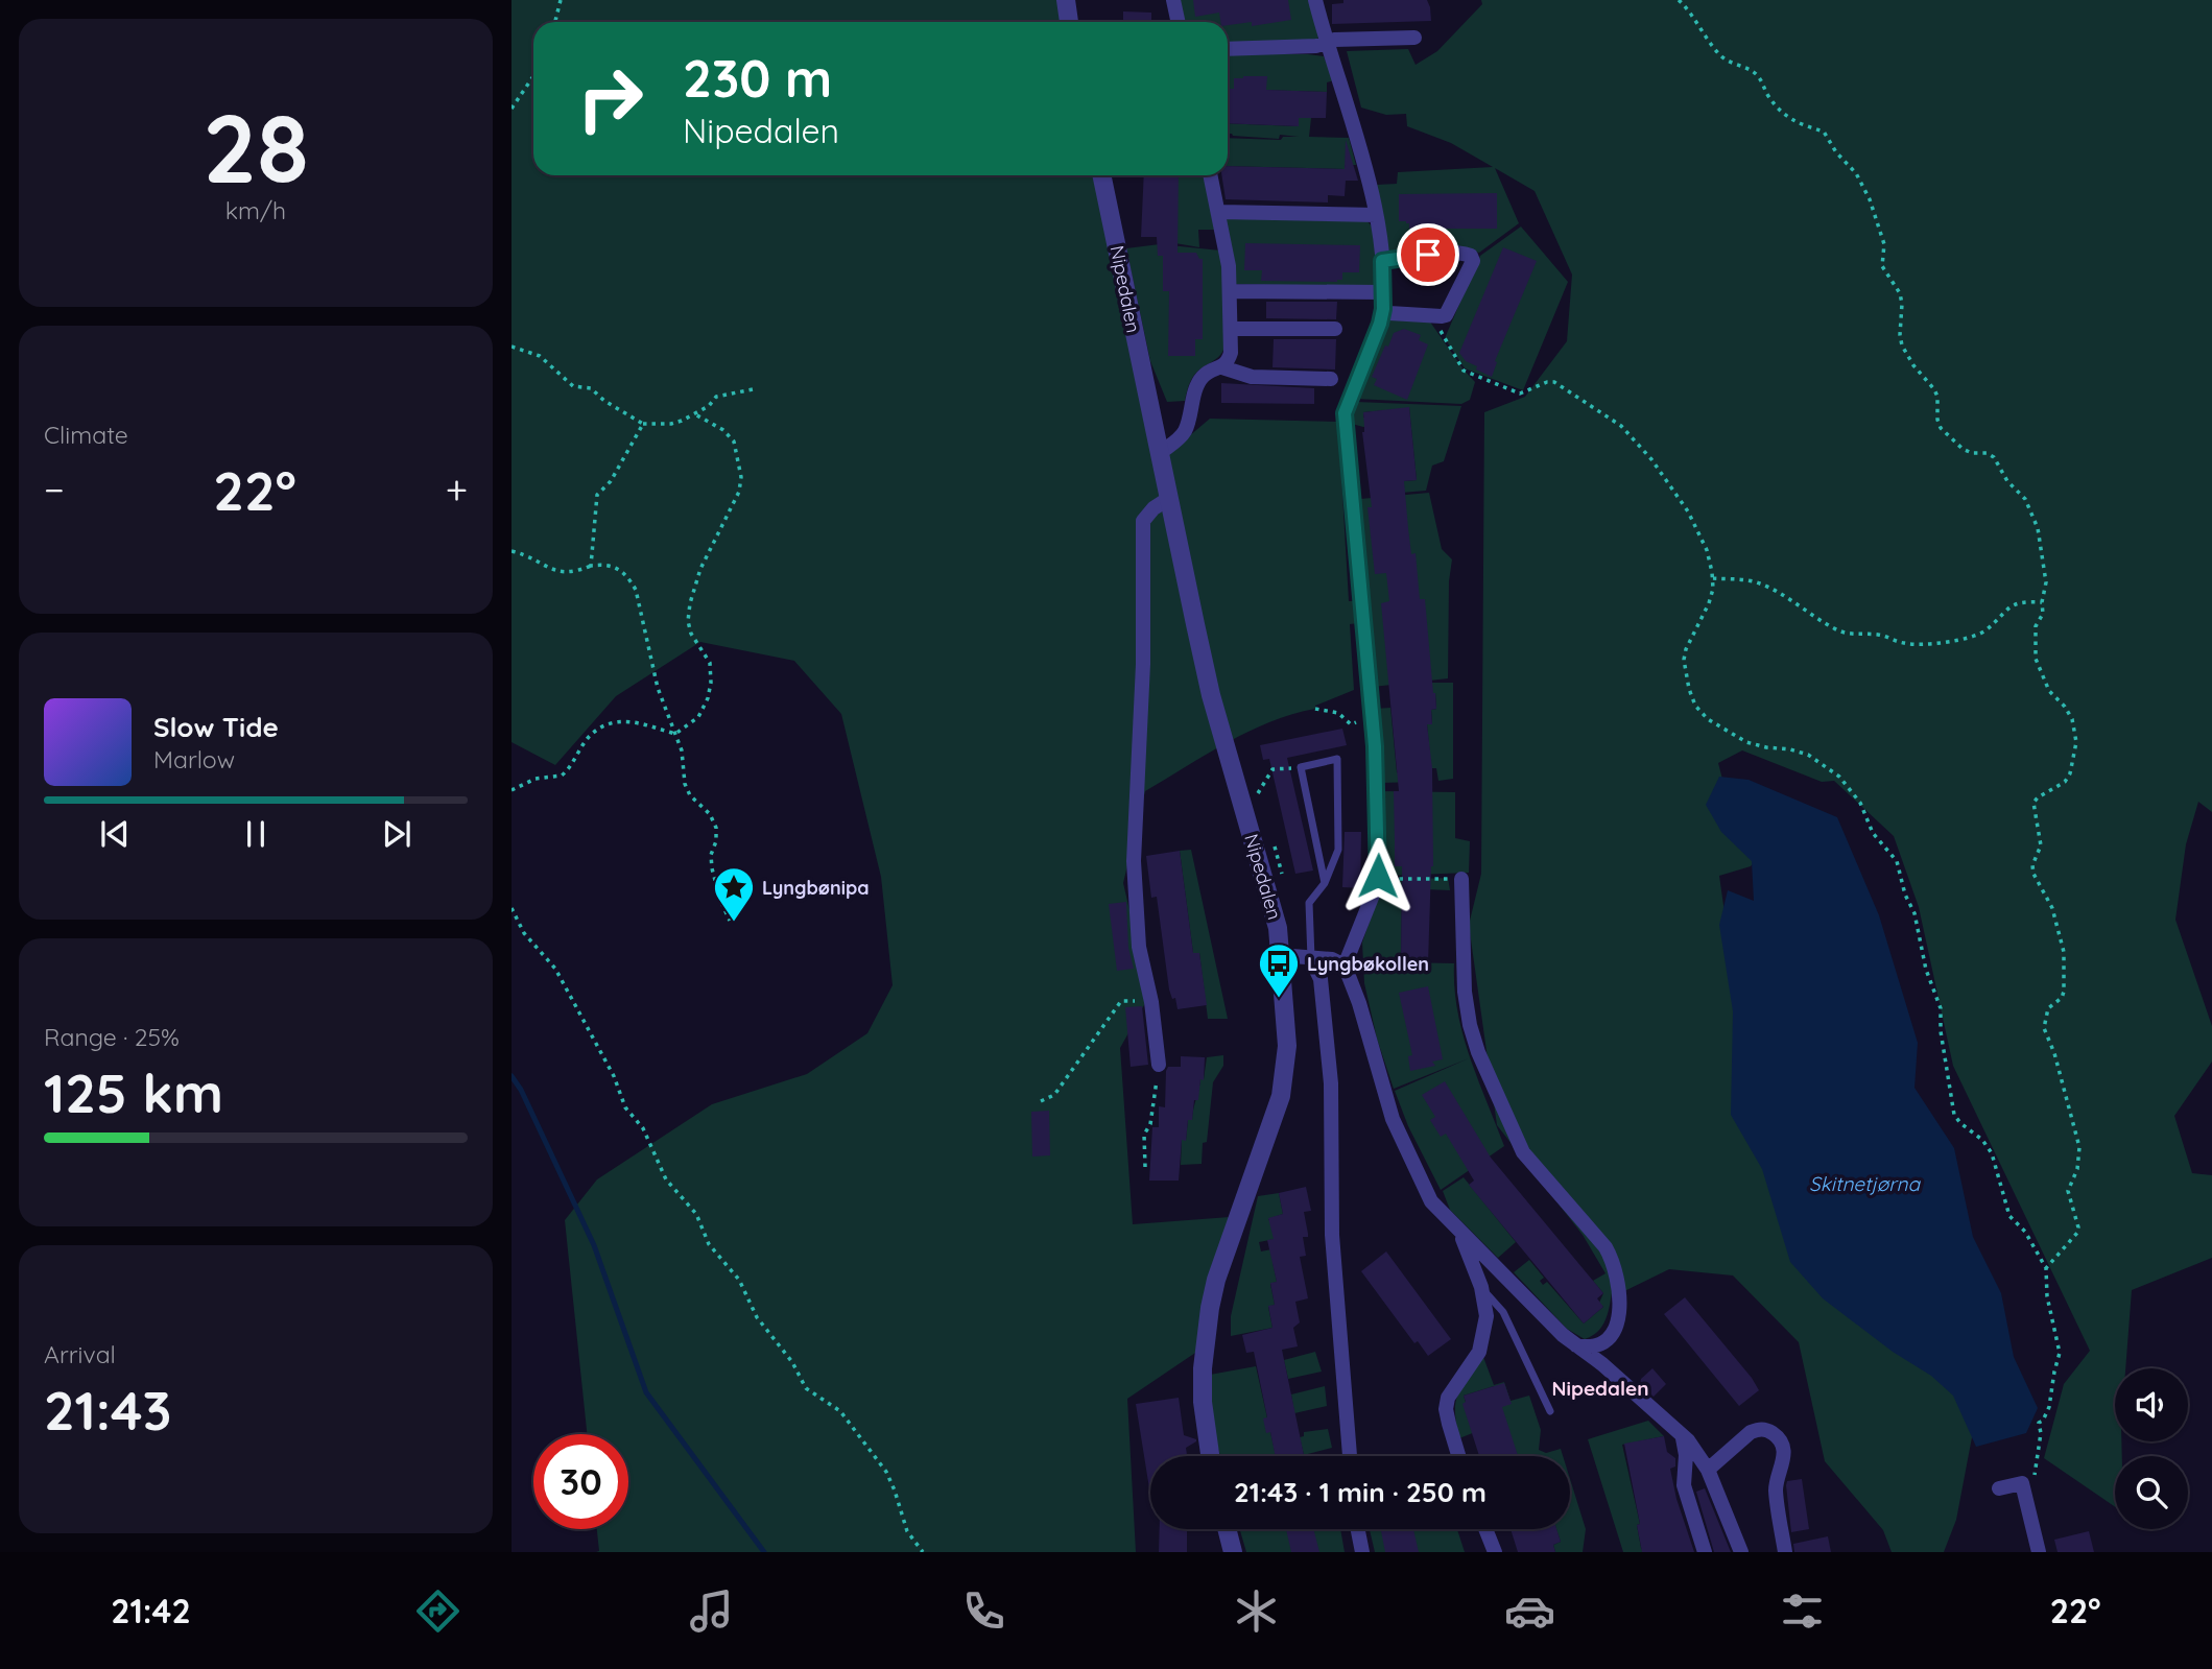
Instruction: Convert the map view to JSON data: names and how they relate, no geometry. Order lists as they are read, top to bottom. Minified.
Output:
{"streets":{"street":["Nipedalen"]},"districts":["Nipedalen"],"water":["Skitnetjørna"],"places":{"place":["Lyngbønipa"],"bus stop":["Lyngbøkollen"]},"page":{"tile":[["28","km/h"],"Climate",["Range · 25%","125 km"],["Arrival","21:43"]],"turn":["230 m","Nipedalen"],"heat":["−","22°","+"],"song":["Slow Tide","Marlow"],"limit":"30","trip":"21:43 · 1 min · 250 m","tabs":["21:42","22°"]}}
